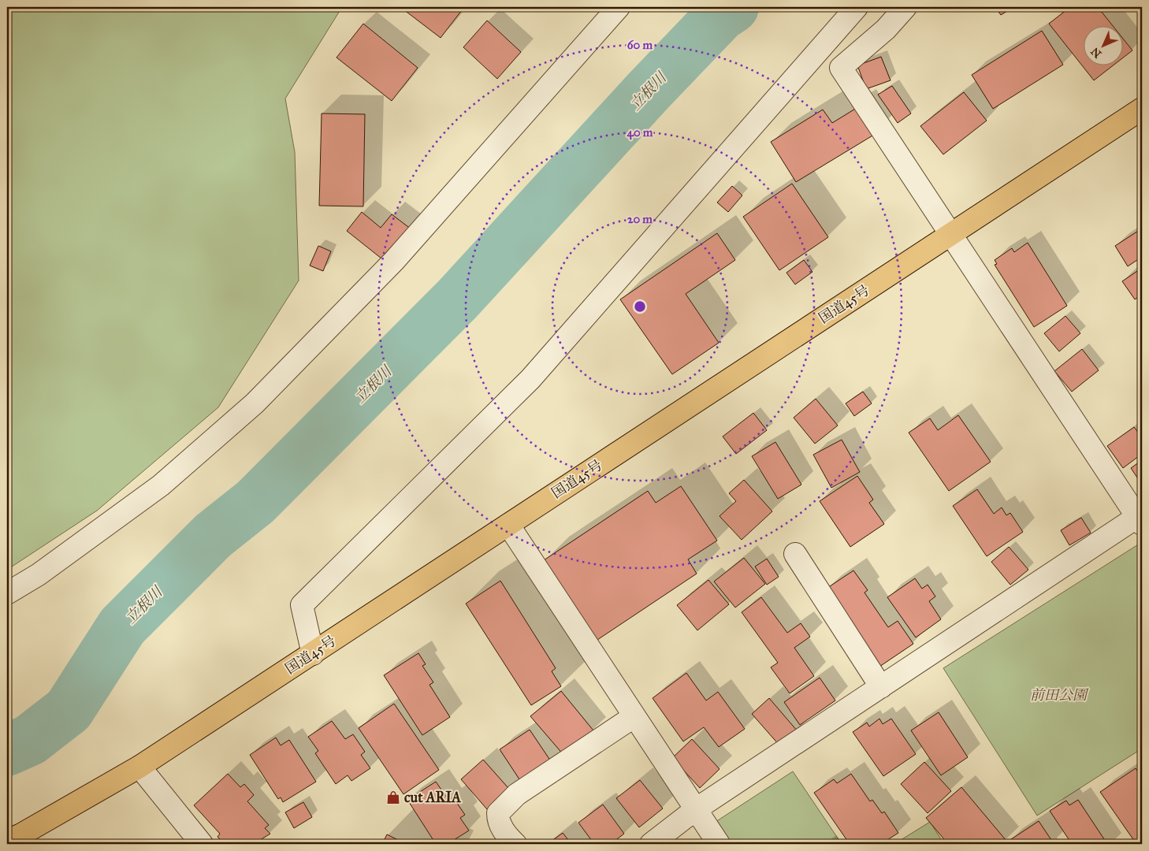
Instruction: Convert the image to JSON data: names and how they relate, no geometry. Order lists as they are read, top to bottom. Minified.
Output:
{"streets":{"highway":["国道45号"]},"water":["立根川"],"parks":["前田公園"],"places":{"shop":["cut ARIA"]},"north":"bottom left","rings":["60 m","40 m","20 m"]}
